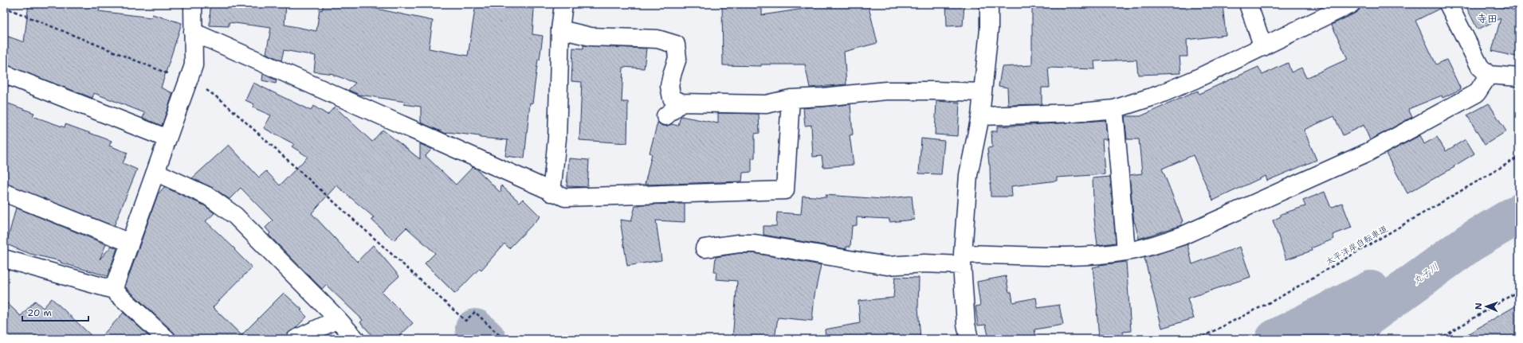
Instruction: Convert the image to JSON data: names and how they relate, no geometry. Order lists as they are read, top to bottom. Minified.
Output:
{"streets":{"path":["太平洋岸自転車道"]},"districts":["寺田"],"water":["丸子川"],"scale_bar":"20 m","north":"left"}
